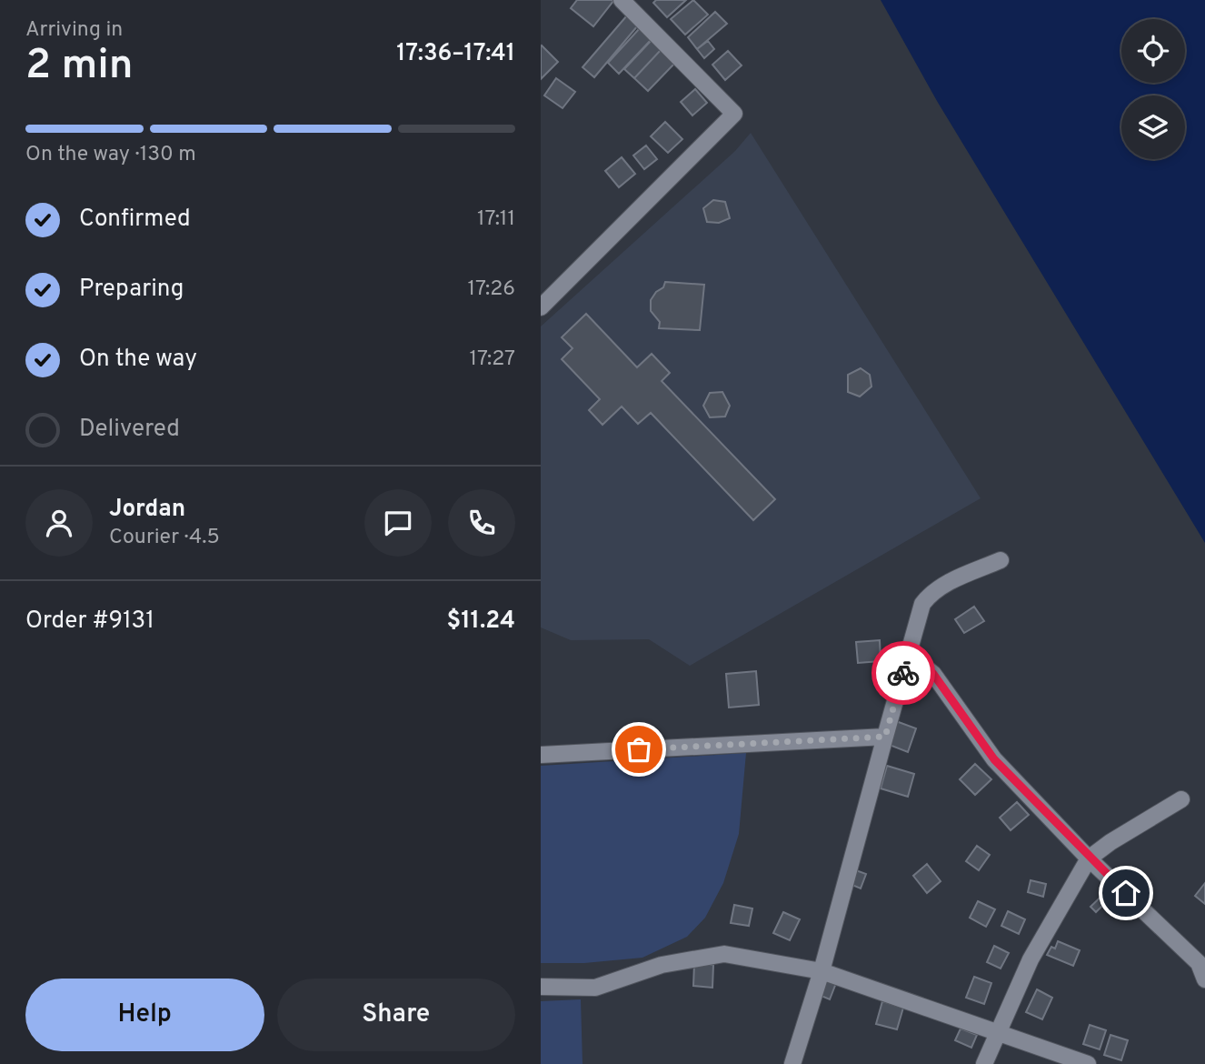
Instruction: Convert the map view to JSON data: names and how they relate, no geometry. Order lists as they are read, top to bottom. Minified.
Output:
{"page":{"heading":["2 min","Arriving in","17:36–17:41"],"panel":["Jordan","Courier · 4.5","Order #9131","$11.24"],"bar":"On the way · 130 m","list":[["Confirmed","17:11"],["Preparing","17:26"],["On the way","17:27"],"Delivered"],"buttons":["Help","Share"]}}
